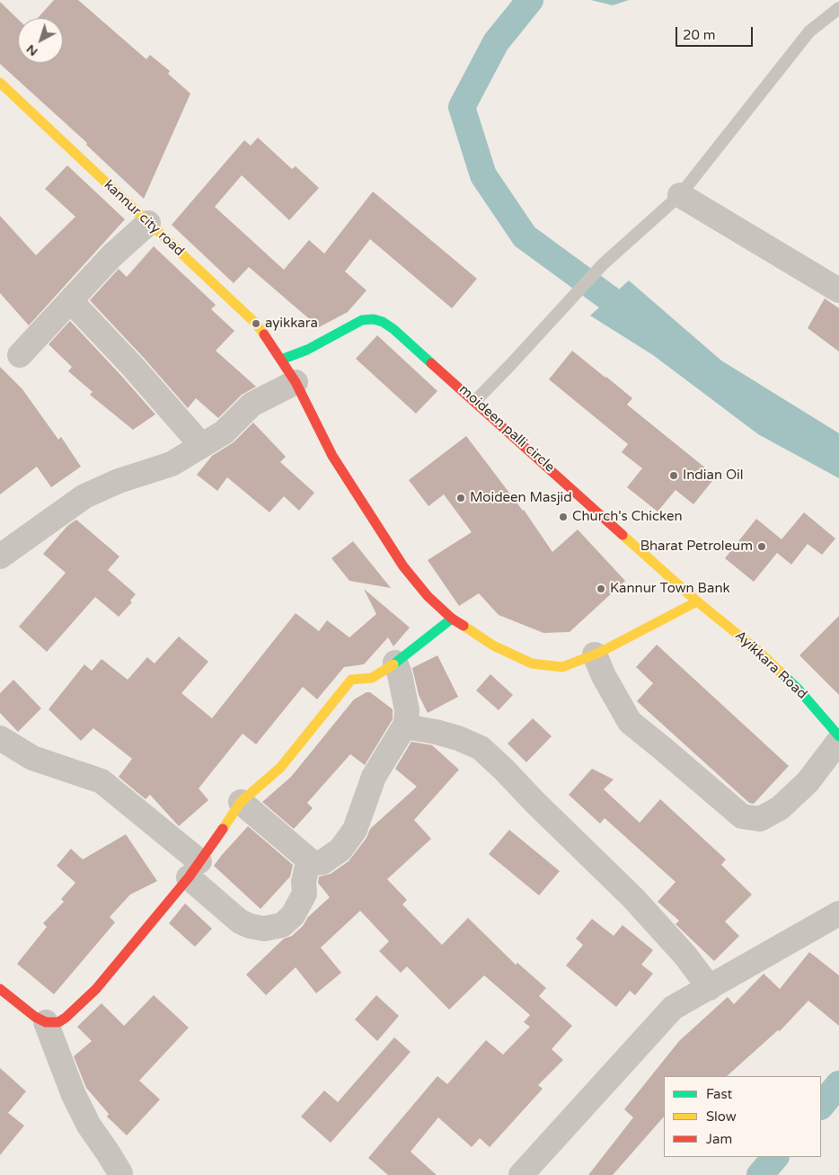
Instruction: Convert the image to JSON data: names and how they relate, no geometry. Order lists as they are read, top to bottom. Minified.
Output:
{"streets":{"main road":["kannur city road","moideen palli circle","Ayikkara Road"]},"crossings":[["kannur city road","moideen palli circle"],["moideen palli circle","Ayikkara Road"]],"places":["ayikkara","Indian Oil","Moideen Masjid","Church's Chicken","Bharat Petroleum","Kannur Town Bank"],"legend":["Fast","Slow","Jam"],"scale_bar":"20 m","north":"bottom left"}
